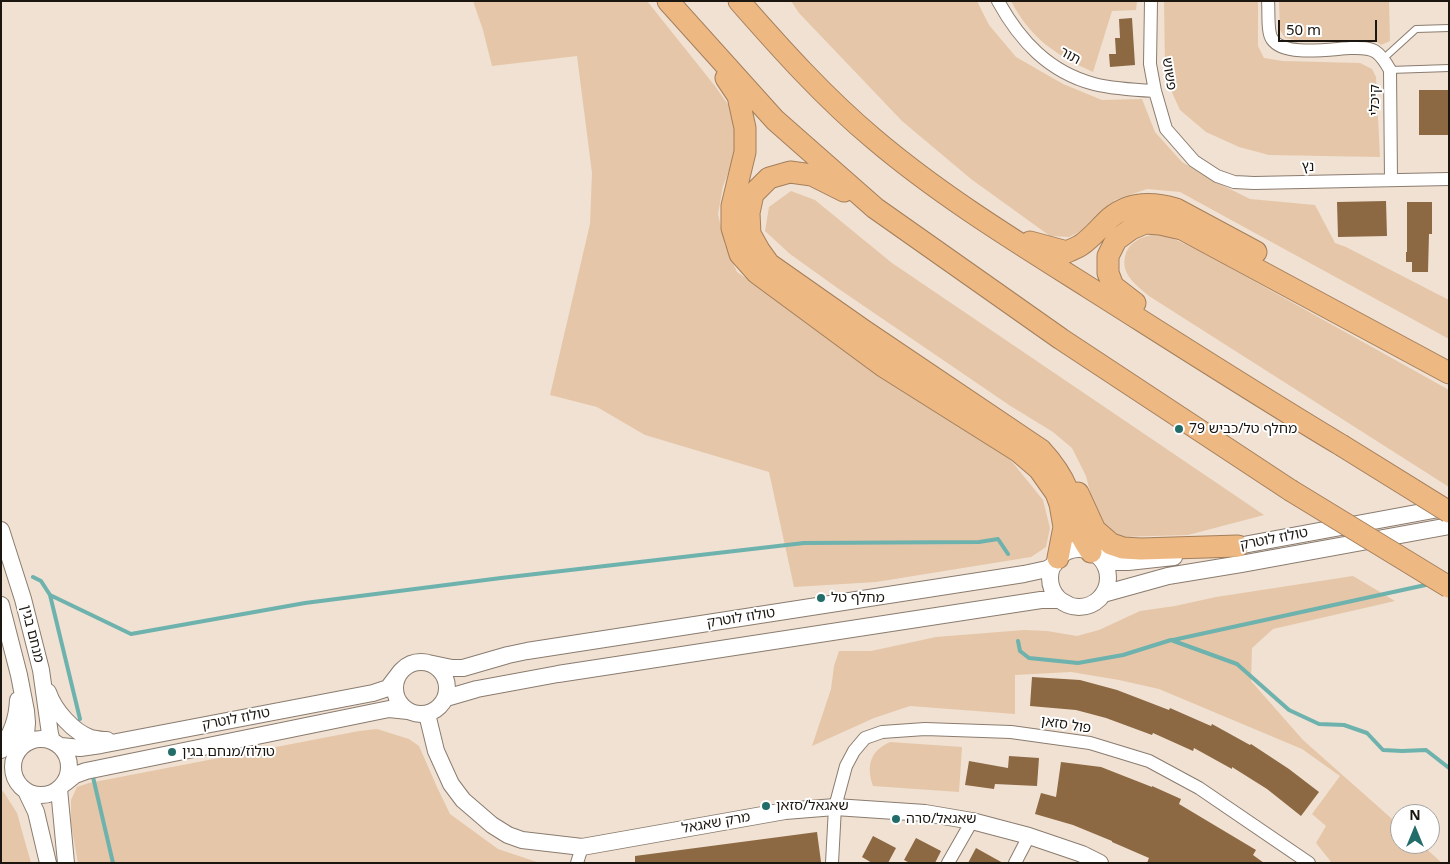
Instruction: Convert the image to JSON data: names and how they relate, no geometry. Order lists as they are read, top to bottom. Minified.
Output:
{"streets":{"main road":["טולוז לוטרק","מנחם בגין","מרק שאגאל"],"street":["תור","פשוש","קיכלי","נץ","פול סזאן"]},"crossings":[["תור","פשוש"],["פשוש","נץ"],["קיכלי","נץ"],["טולוז לוטרק","מנחם בגין"],["טולוז לוטרק","מרק שאגאל"],["פול סזאן","מרק שאגאל"]],"places":["מחלף טל/כביש 79","מחלף טל","טולוז/מנחם בגין","שאגאל/סזאן","שאגאל/סרה"],"scale_bar":"50 m","north":"top"}
